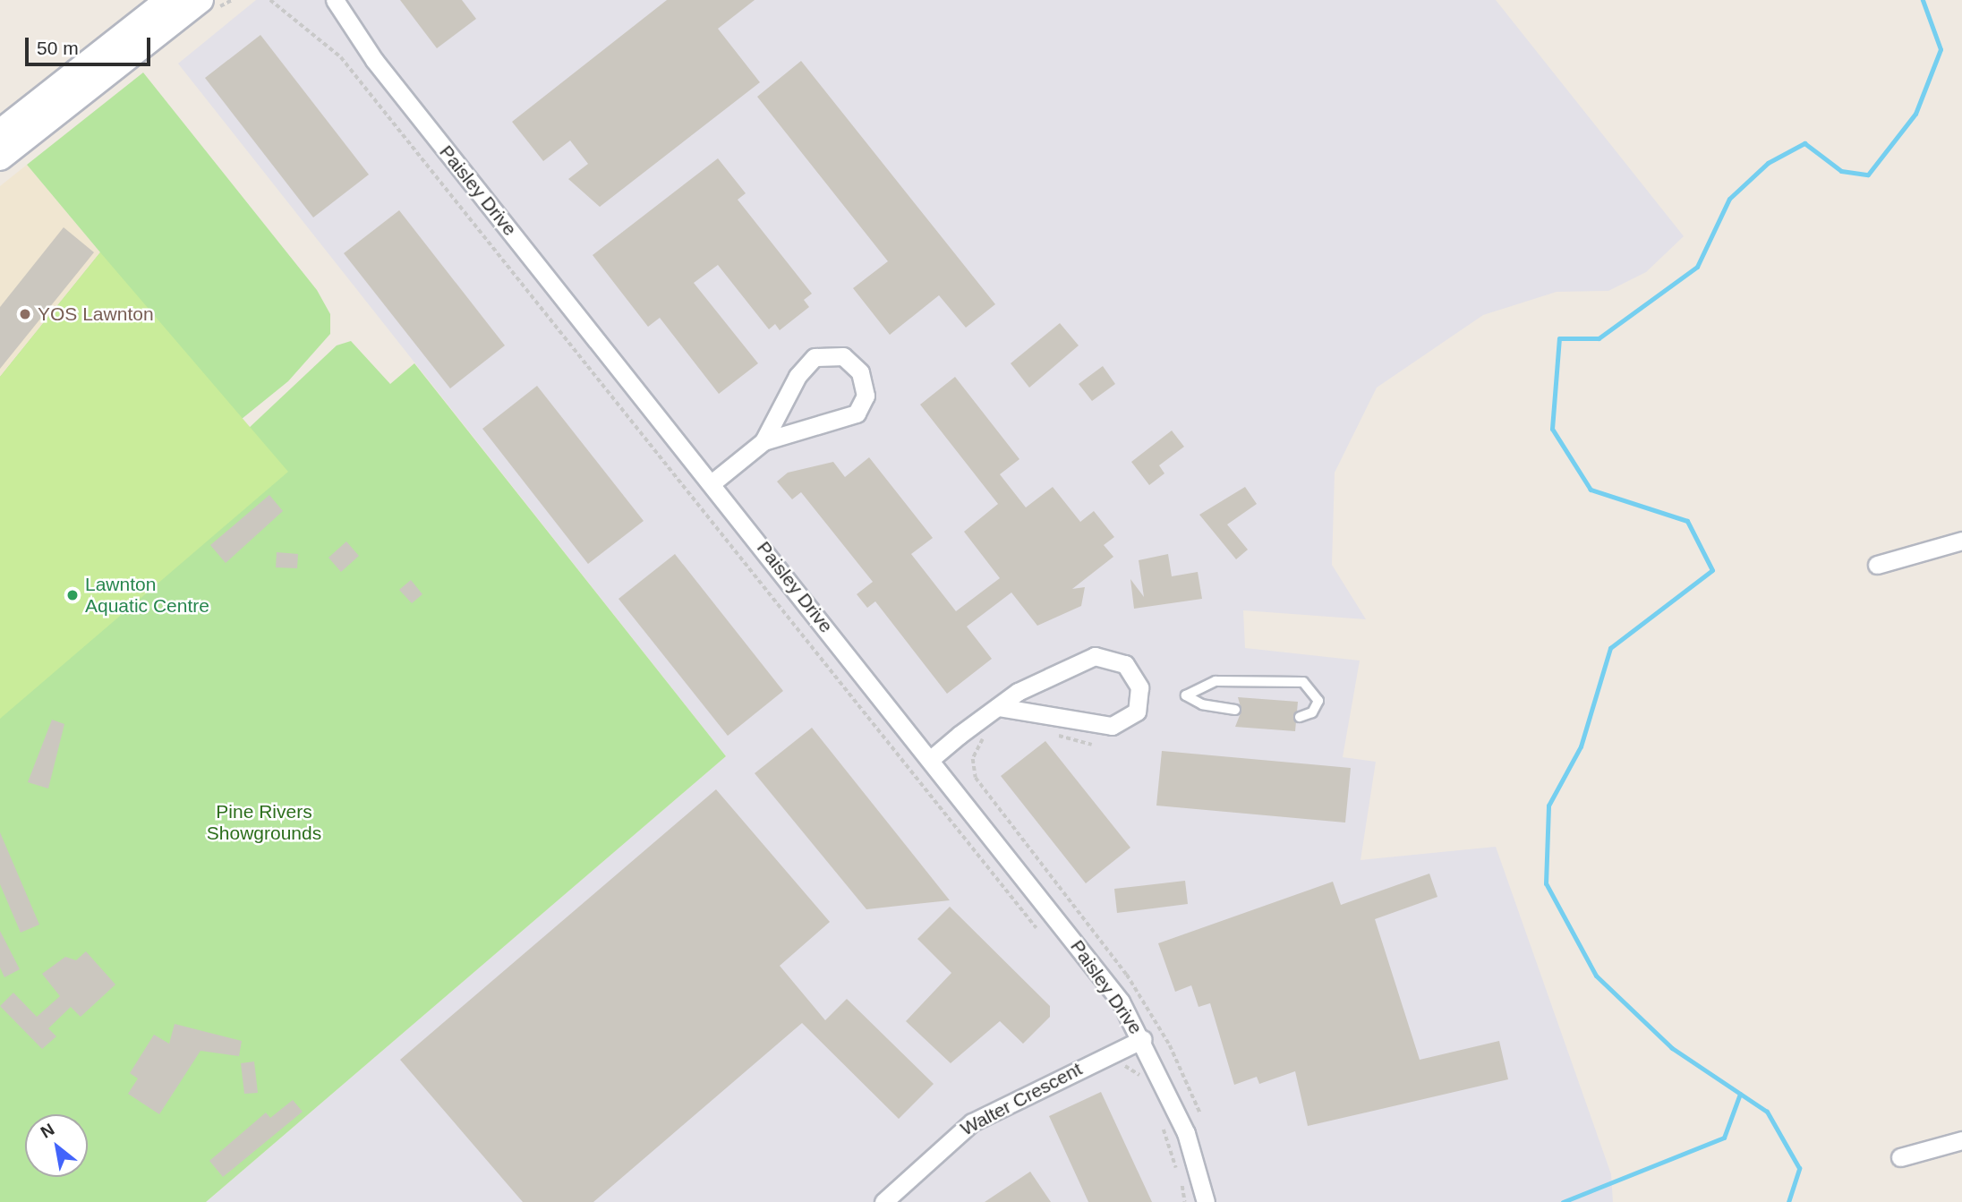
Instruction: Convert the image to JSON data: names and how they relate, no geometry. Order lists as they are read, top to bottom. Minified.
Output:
{"streets":{"street":["Paisley Drive","Walter Crescent"]},"crossings":[["Paisley Drive","Walter Crescent"]],"parks":["Pine Rivers Showgrounds"],"places":["YOS Lawnton","Lawnton Aquatic Centre"],"scale_bar":"50 m","north":"top left"}
